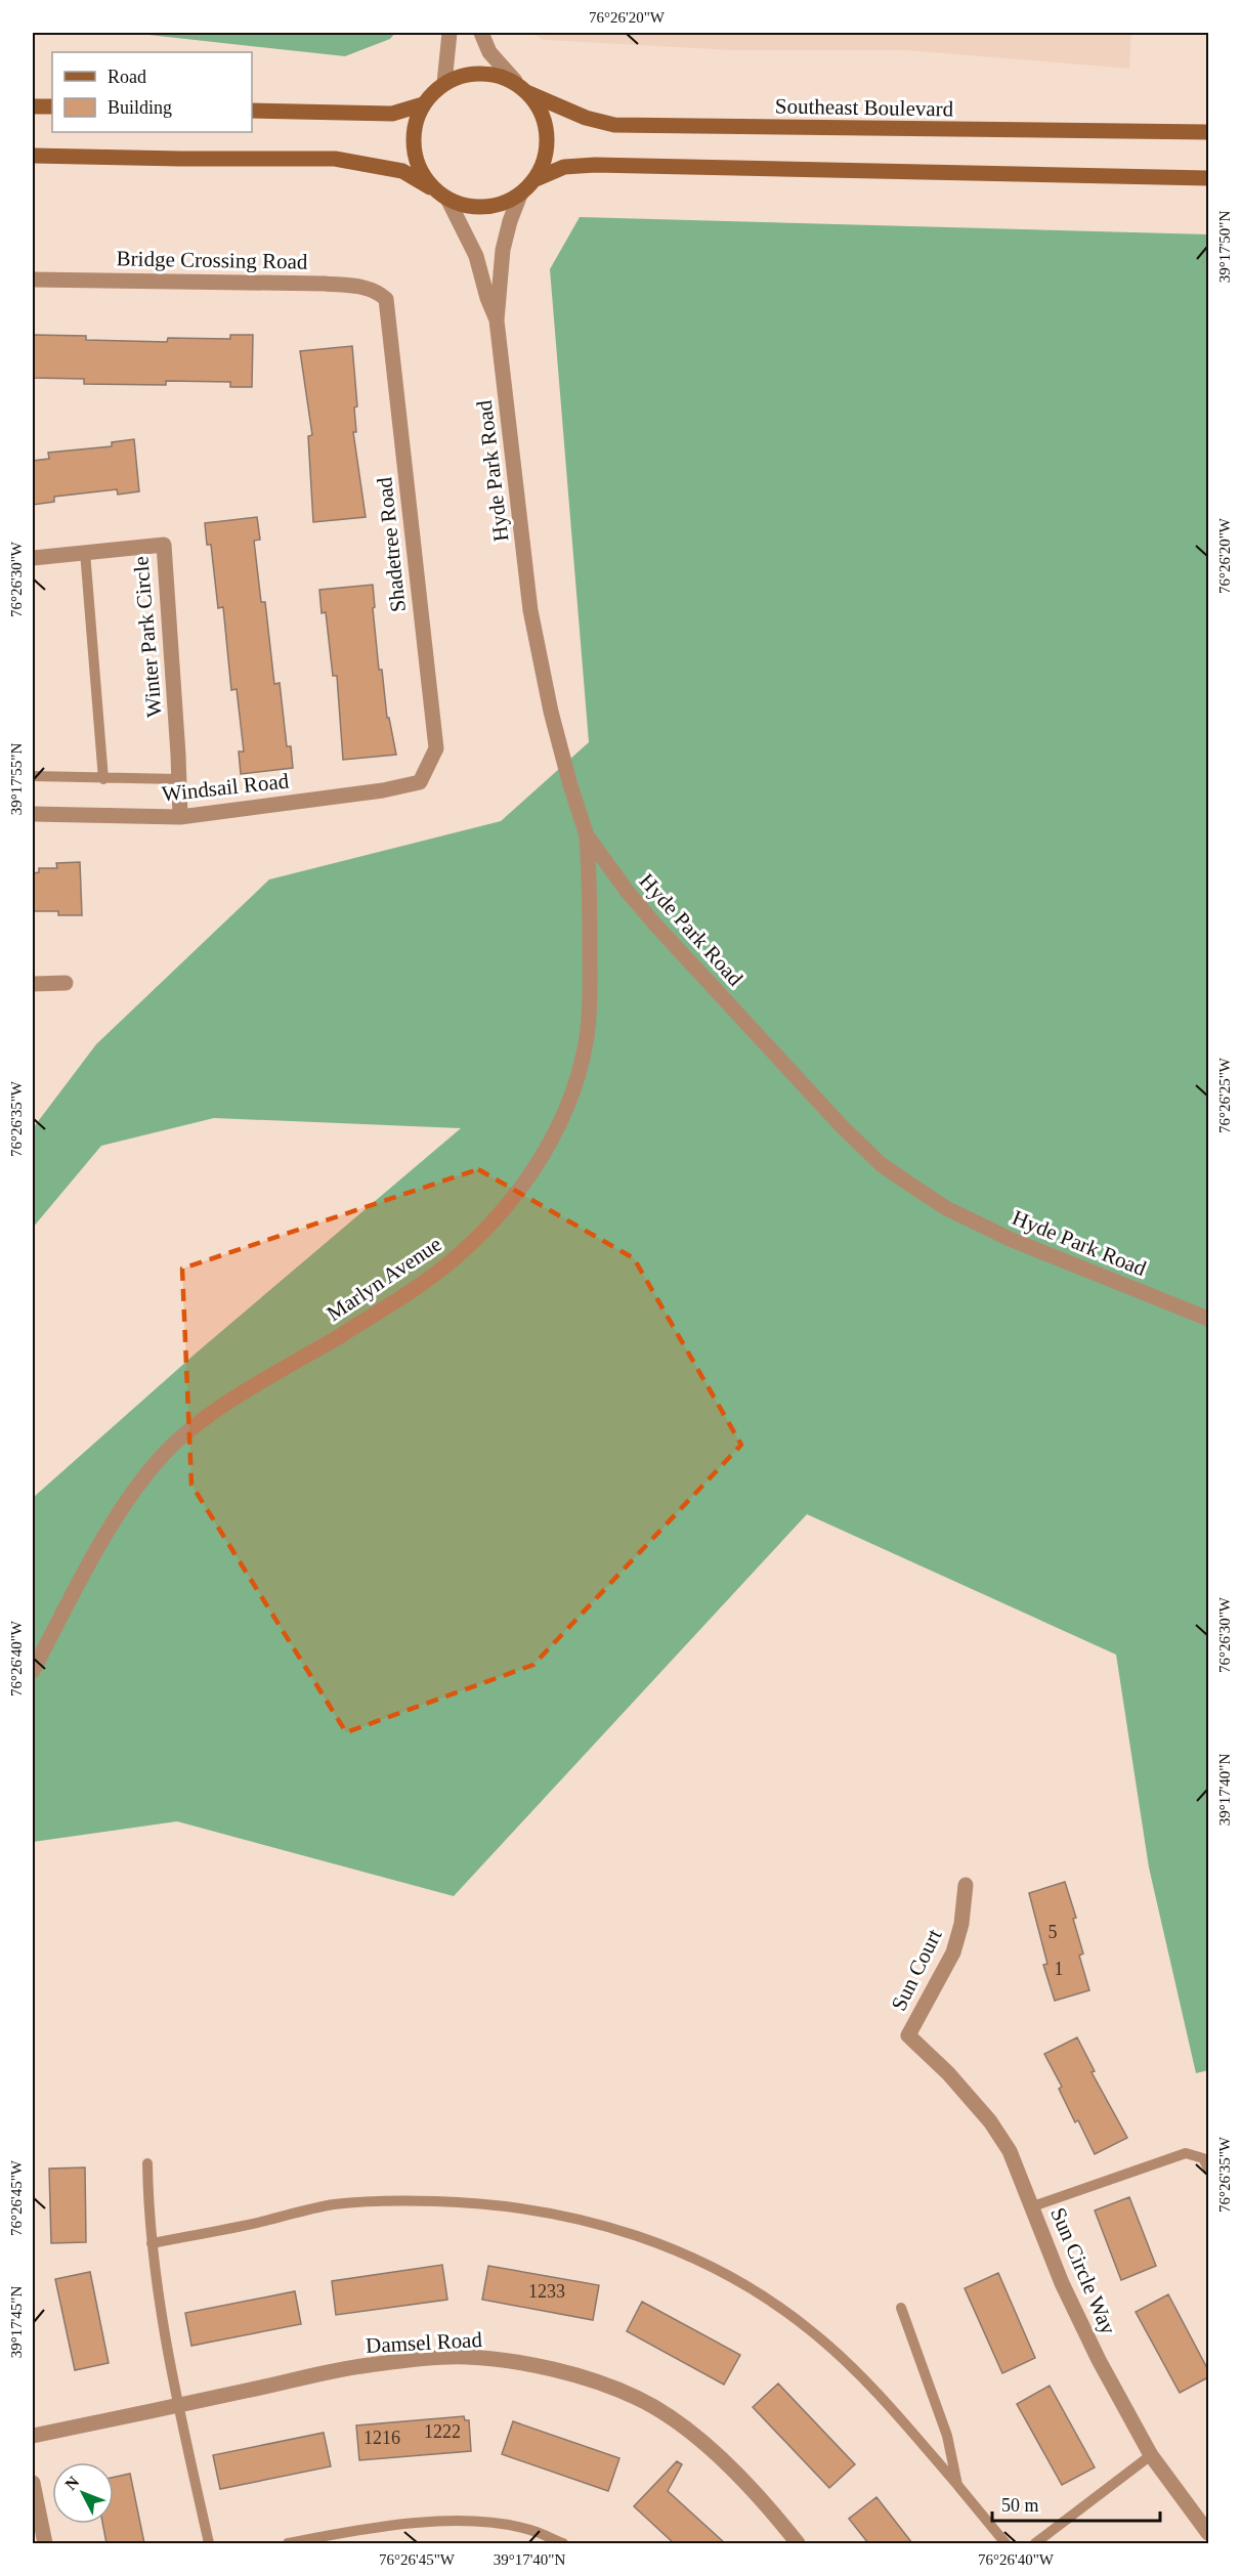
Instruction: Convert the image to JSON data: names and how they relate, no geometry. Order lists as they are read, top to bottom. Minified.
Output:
{"streets":{"main road":["Southeast Boulevard"],"street":["Bridge Crossing Road","Hyde Park Road","Shadetree Road","Winter Park Circle","Windsail Road","Marlyn Avenue","Sun Court","Sun Circle Way","Damsel Road"]},"crossings":[["Southeast Boulevard","Hyde Park Road"],["Bridge Crossing Road","Shadetree Road"],["Hyde Park Road","Marlyn Avenue"],["Shadetree Road","Windsail Road"],["Winter Park Circle","Windsail Road"],["Sun Court","Sun Circle Way"]],"house_numbers":["5","1","1233","1222","1216"],"legend":["Road","Building"],"scale_bar":"50 m","north":"top left","coordinates":["76°26'20\"W","39°17'50\"N","76°26'30\"W","39°17'55\"N","76°26'25\"W","76°26'35\"W","76°26'40\"W","39°17'40\"N","76°26'45\"W","39°17'45\"N"]}
